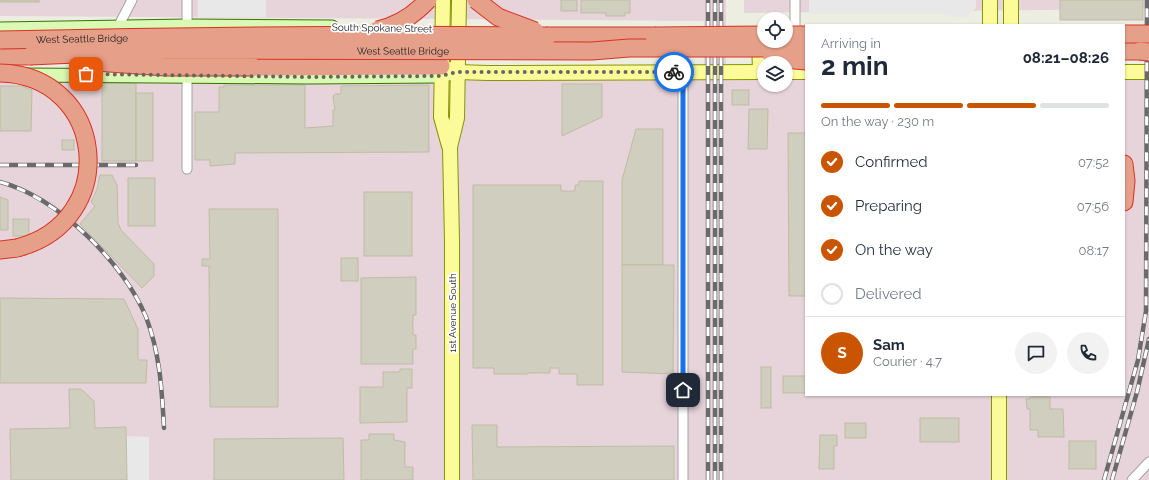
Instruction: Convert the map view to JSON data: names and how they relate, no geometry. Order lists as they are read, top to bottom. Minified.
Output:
{"streets":{"highway":["West Seattle Bridge"],"main road":["South Spokane Street","1st Avenue South"]},"crossings":[["South Spokane Street","West Seattle Bridge"],["South Spokane Street","1st Avenue South"]],"page":{"heading":["2 min","Arriving in","08:21–08:26"],"panel":["Sam","Courier · 4.7"],"bar":"On the way · 230 m","list":[["Confirmed","07:52"],["Preparing","07:56"],["On the way","08:17"],"Delivered"],"round":"S"}}
